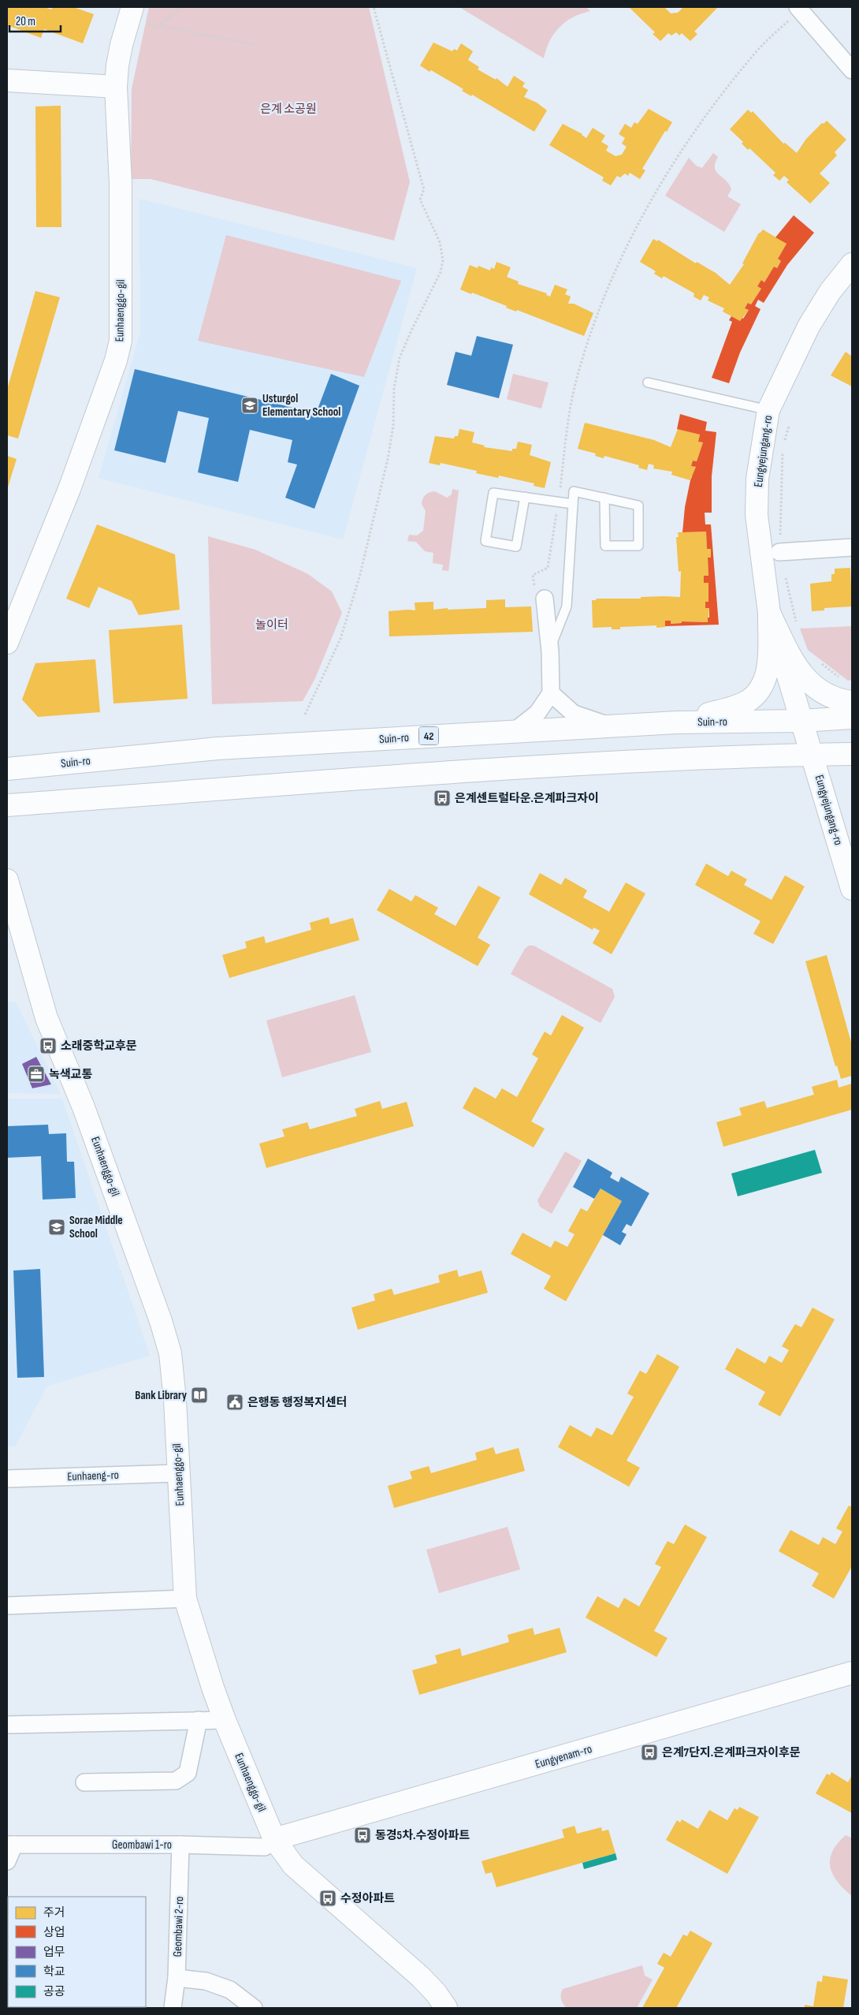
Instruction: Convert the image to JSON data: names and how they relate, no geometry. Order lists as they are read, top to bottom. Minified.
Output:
{"streets":{"street":["Eunhaenggo-gil","Eungyejungang-ro","Suin-ro","42","Eunhaeng-ro","Eungyenam-ro","Geombawi 1-ro","Geombawi 2-ro"]},"crossings":[["Eunhaenggo-gil","Eunhaeng-ro"],["Eunhaenggo-gil","Eungyenam-ro"],["Eunhaenggo-gil","Geombawi 1-ro"],["Eungyejungang-ro","Suin-ro"],["Eungyenam-ro","Geombawi 1-ro"],["Geombawi 1-ro","Geombawi 2-ro"]],"parks":["은계 소공원","놀이터"],"places":{"school or university":["Usturgol Elementary School","Sorae Middle School"],"bus stop":["은계센트럴타운.은계파크자이","소래중학교후문","은계7단지.은계파크자이후문","동경5차.수정아파트","수정아파트"],"office":["녹색교통"],"library":["Bank Library"],"public building":["은행동 행정복지센터"]},"legend":["주거","상업","업무","학교","공공"],"scale_bar":"20 m"}
